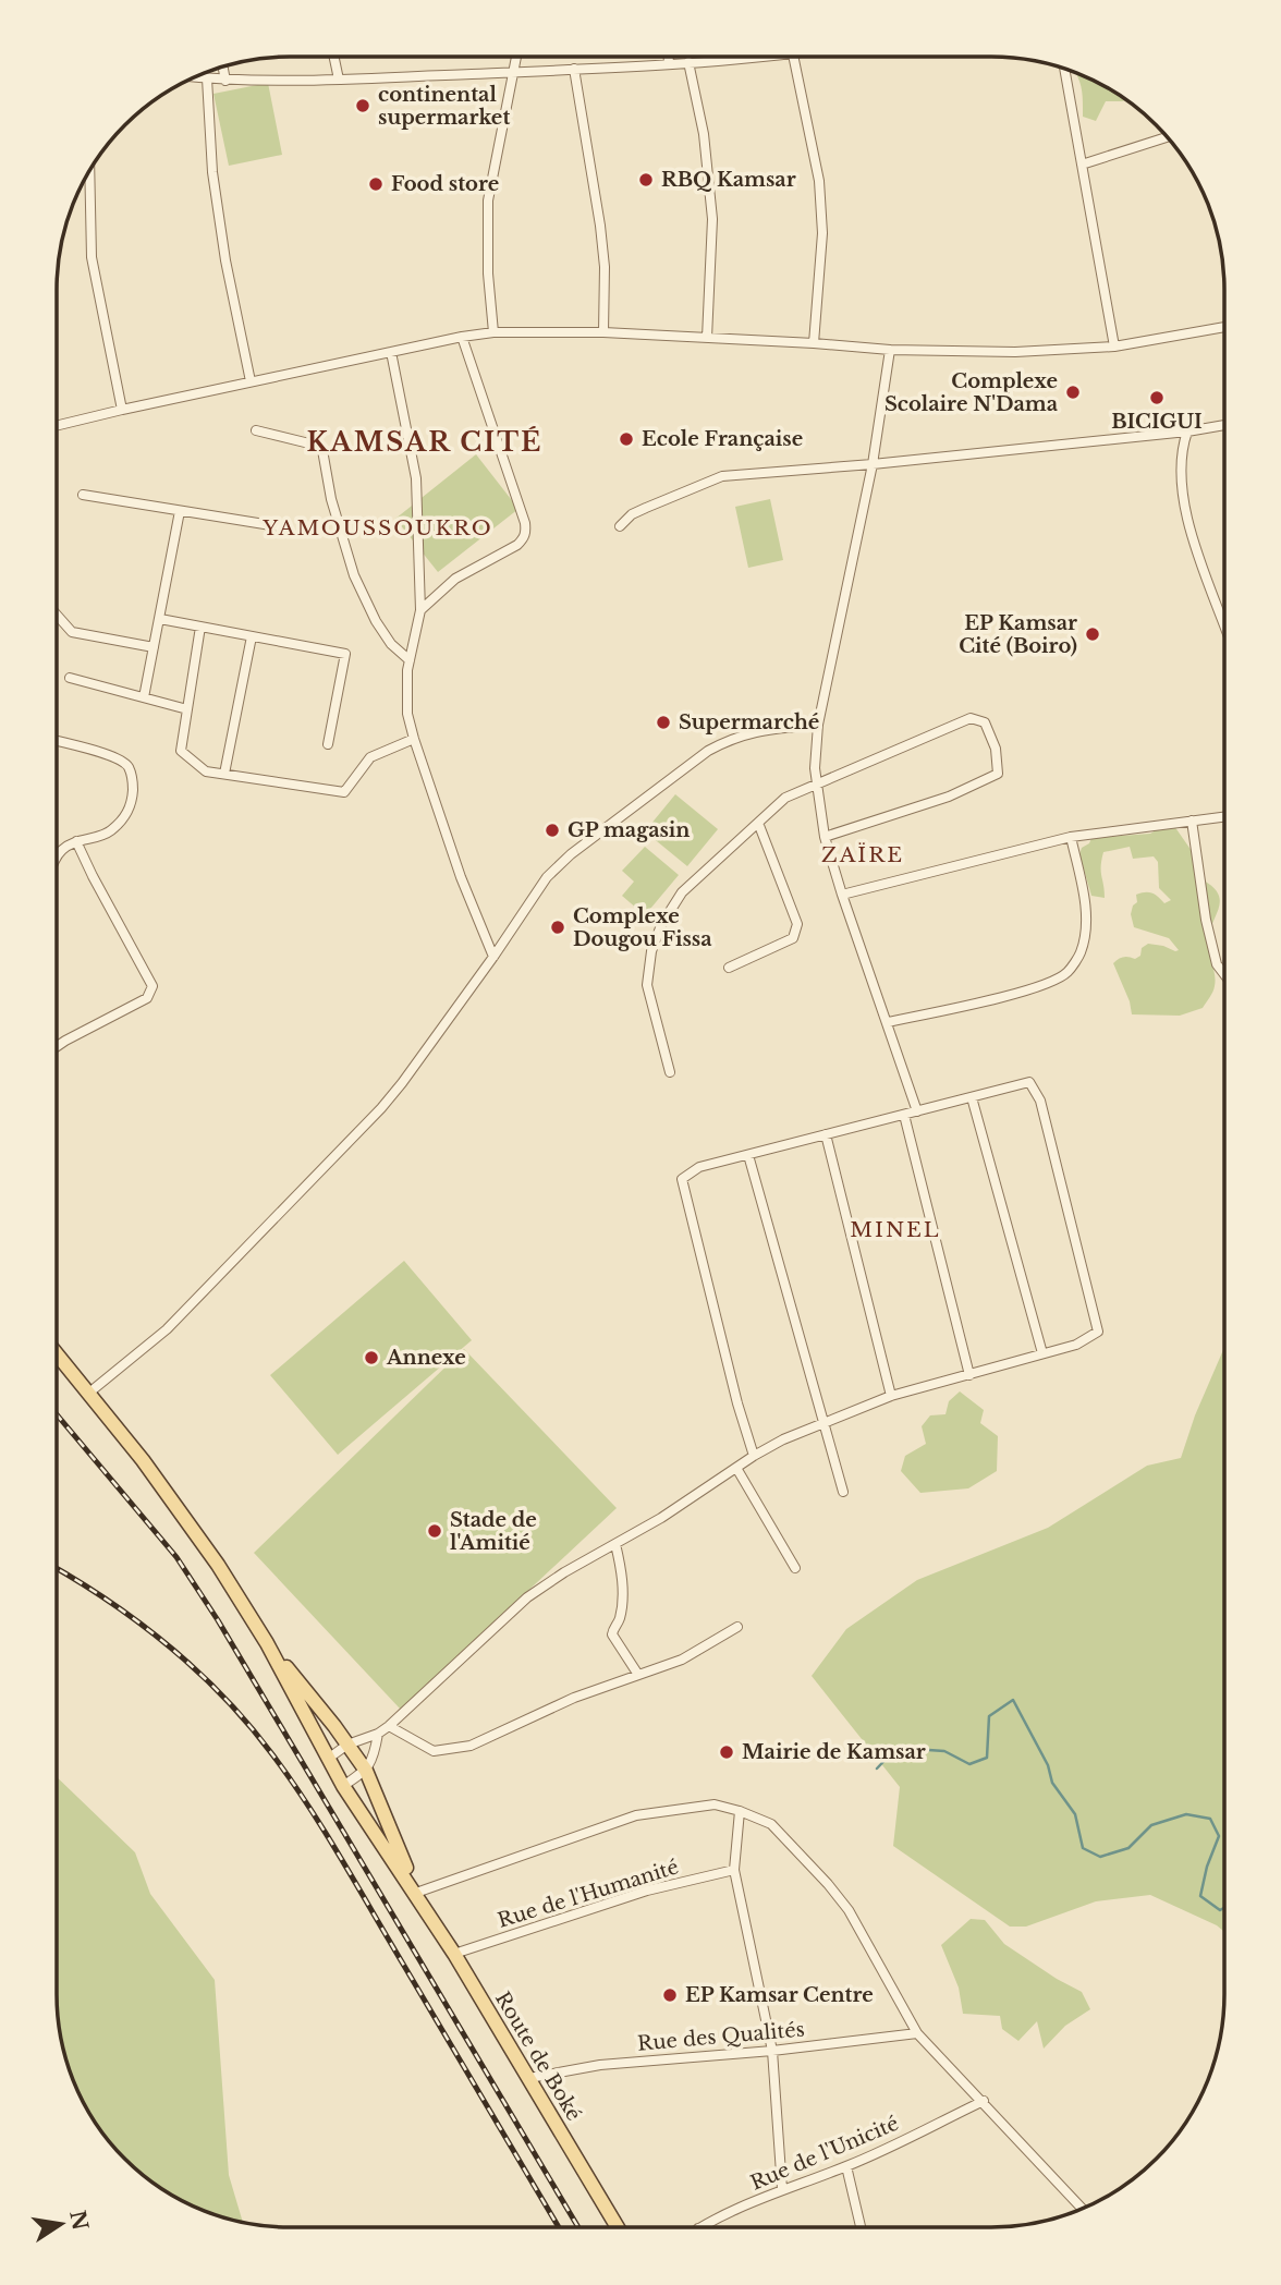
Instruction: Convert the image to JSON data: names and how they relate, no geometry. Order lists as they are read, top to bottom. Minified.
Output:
{"streets":{"main road":["Route de Boké"],"street":["Rue de l'Humanité","Rue des Qualités","Rue de l'Unicité"]},"crossings":[["Rue de l'Humanité","Route de Boké"],["Rue des Qualités","Route de Boké"]],"districts":["KAMSAR CITÉ","YAMOUSSOUKRO","ZAÏRE","MINEL"],"places":["continental supermarket","RBQ Kamsar","Food store","Complexe Scolaire N'Dama","BICIGUI","Ecole Française","EP Kamsar Cité (Boiro)","Supermarché","GP magasin","Complexe Dougou Fissa","Annexe","Stade de l'Amitié","Mairie de Kamsar","EP Kamsar Centre"],"north":"right"}
